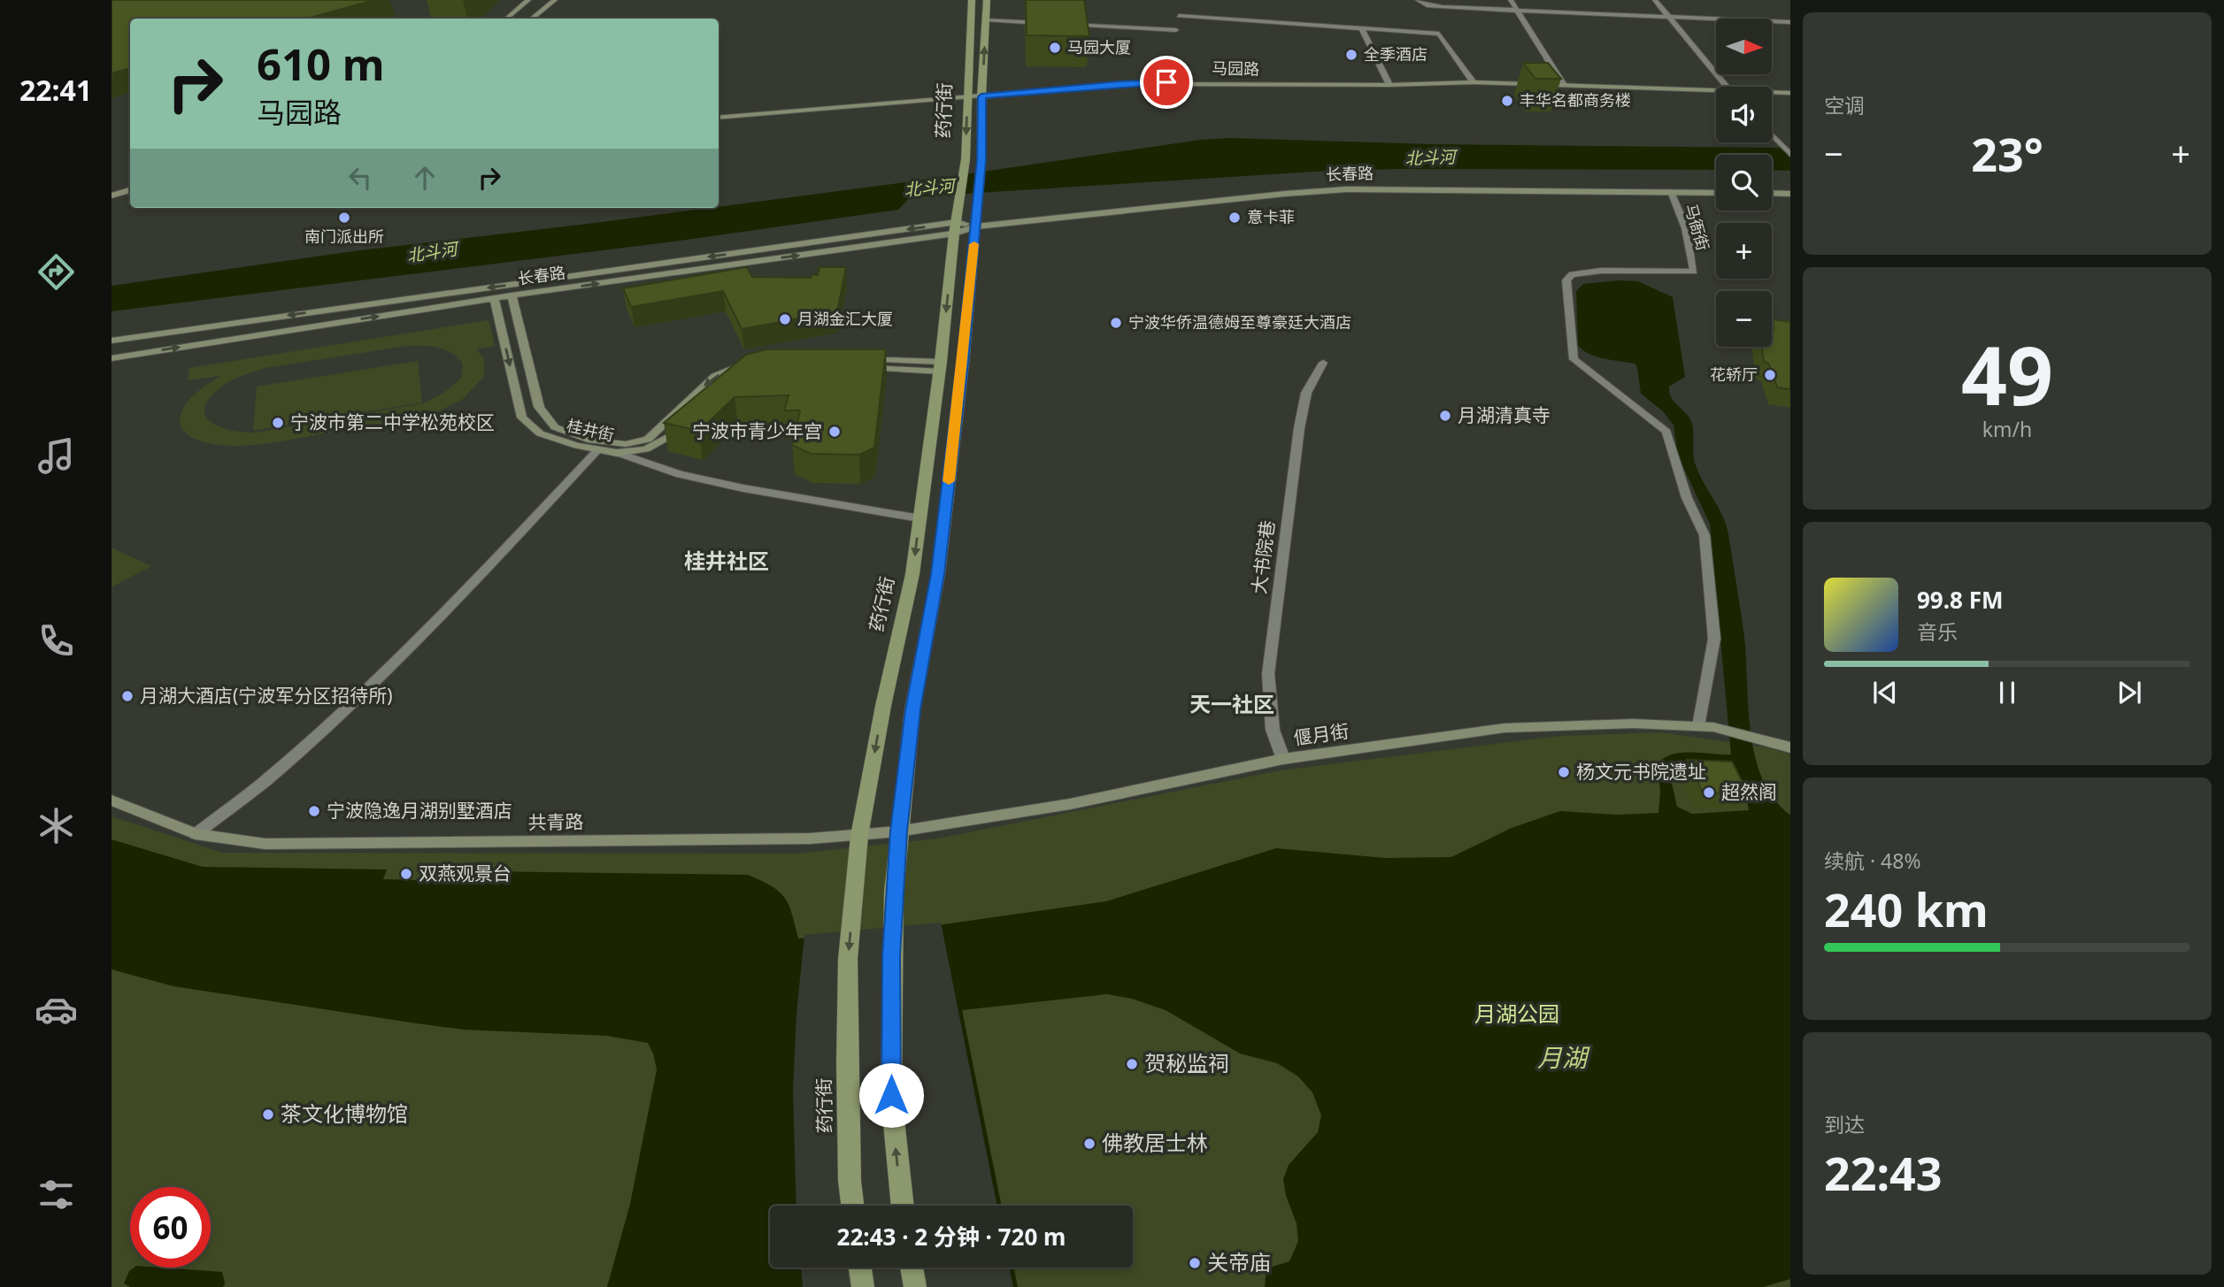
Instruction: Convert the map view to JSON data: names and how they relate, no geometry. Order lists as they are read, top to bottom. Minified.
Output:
{"streets":{"main road":["马园路","药行街","长春路","桂井街","偃月街","共青路"],"street":["马衙街","大书院巷"]},"crossings":[["马园路","药行街"],["药行街","长春路"],["药行街","偃月街"],["药行街","共青路"],["长春路","马衙街"],["长春路","桂井街"],["马衙街","偃月街"],["大书院巷","偃月街"],["偃月街","共青路"]],"districts":["桂井社区","天一社区"],"water":["北斗河","月湖"],"parks":["月湖公园"],"places":["马园大厦","全季酒店","丰华名都商务楼","南门派出所","意卡菲","月湖金汇大厦","宁波华侨温德姆至尊豪廷大酒店","花轿厅","月湖清真寺","宁波市第二中学松苑校区","宁波市青少年宫","月湖大酒店(宁波军分区招待所)","杨文元书院遗址","超然阁","宁波隐逸月湖别墅酒店","双燕观景台","贺秘监祠","茶文化博物馆","佛教居士林","关帝庙"],"north":"right","page":{"tabs":"22:41","tile":["空调",["49","km/h"],["续航 · 48%","240 km"],["到达","22:43"]],"map_buttons":["+","−"],"turn":["610 m","马园路"],"heat":["−","23°","+"],"song":["99.8 FM","音乐"],"limit":"60","trip":"22:43 · 2 分钟 · 720 m"}}
